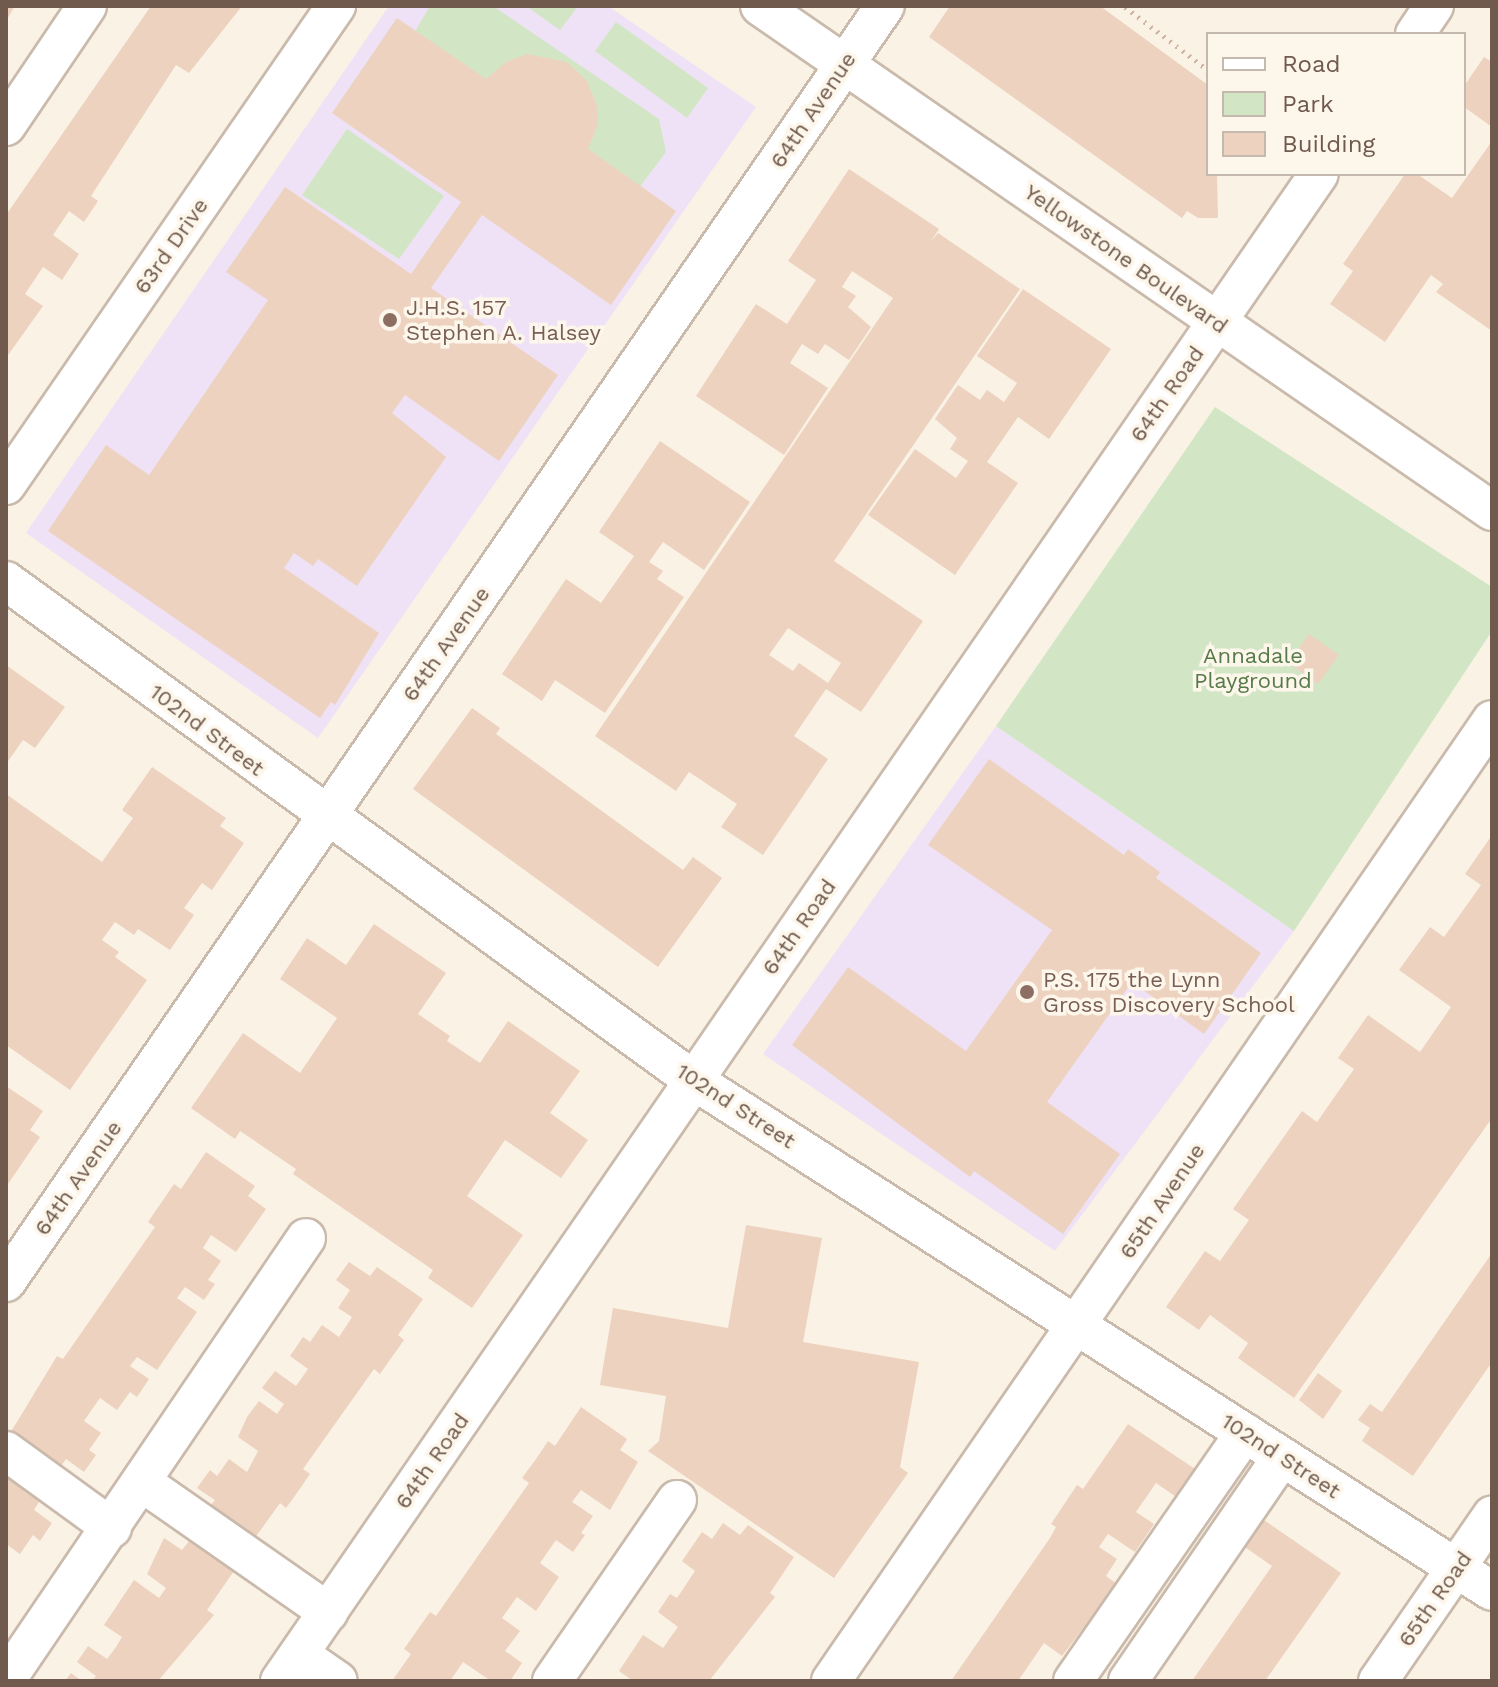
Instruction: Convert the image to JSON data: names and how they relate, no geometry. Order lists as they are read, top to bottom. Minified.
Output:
{"streets":{"street":["64th Avenue","63rd Drive","Yellowstone Boulevard","64th Road","102nd Street","65th Avenue","65th Road"]},"crossings":[["64th Avenue","Yellowstone Boulevard"],["64th Avenue","102nd Street"],["Yellowstone Boulevard","64th Road"],["64th Road","102nd Street"],["102nd Street","65th Avenue"],["102nd Street","65th Road"]],"parks":["Annadale Playground"],"places":["J.H.S. 157 Stephen A. Halsey","P.S. 175 the Lynn Gross Discovery School"],"legend":["Road","Park","Building"]}
